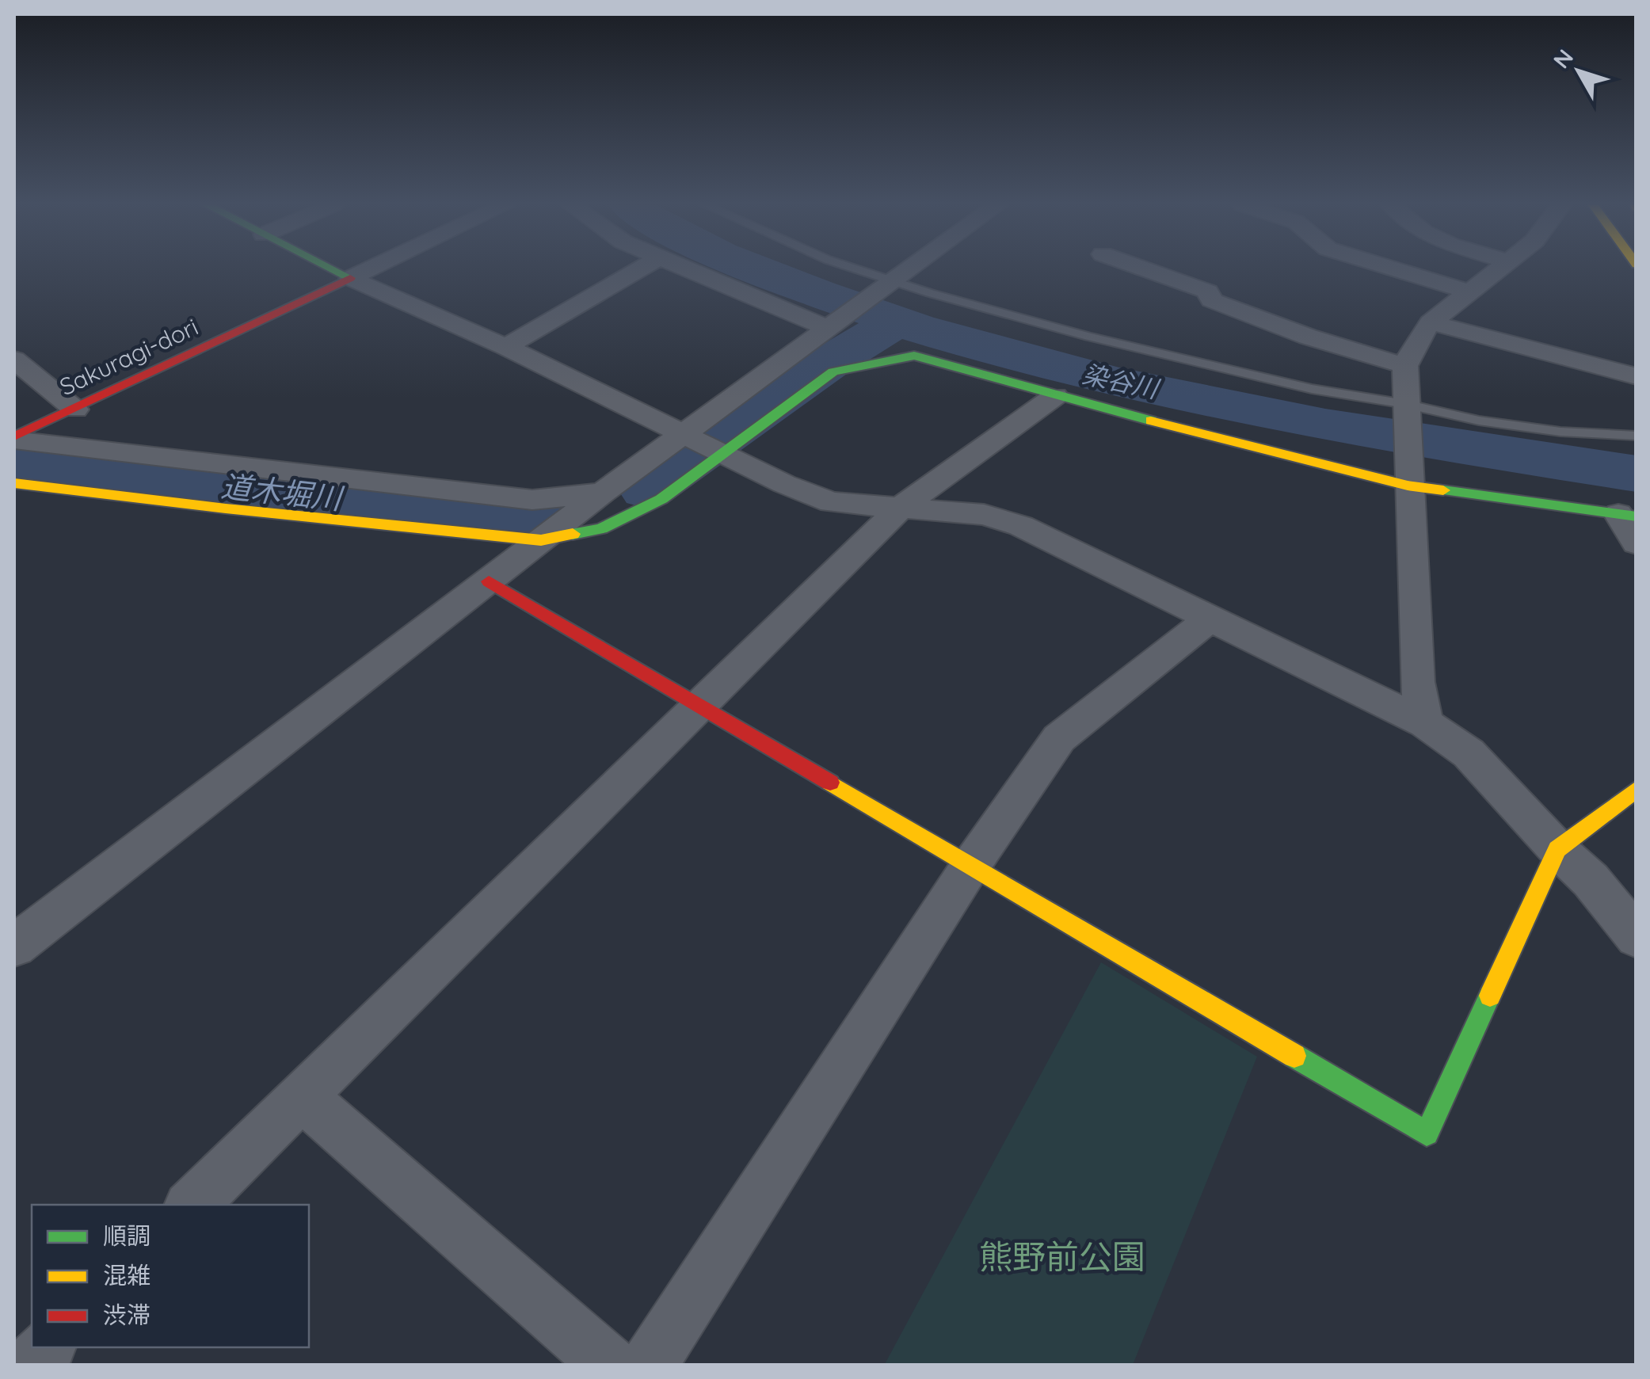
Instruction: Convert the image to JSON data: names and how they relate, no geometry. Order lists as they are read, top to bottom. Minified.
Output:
{"streets":{"street":["Sakuragi-dori"]},"water":["染谷川","道木堀川"],"parks":["熊野前公園"],"legend":["順調","混雑","渋滞"],"north":"top left"}
